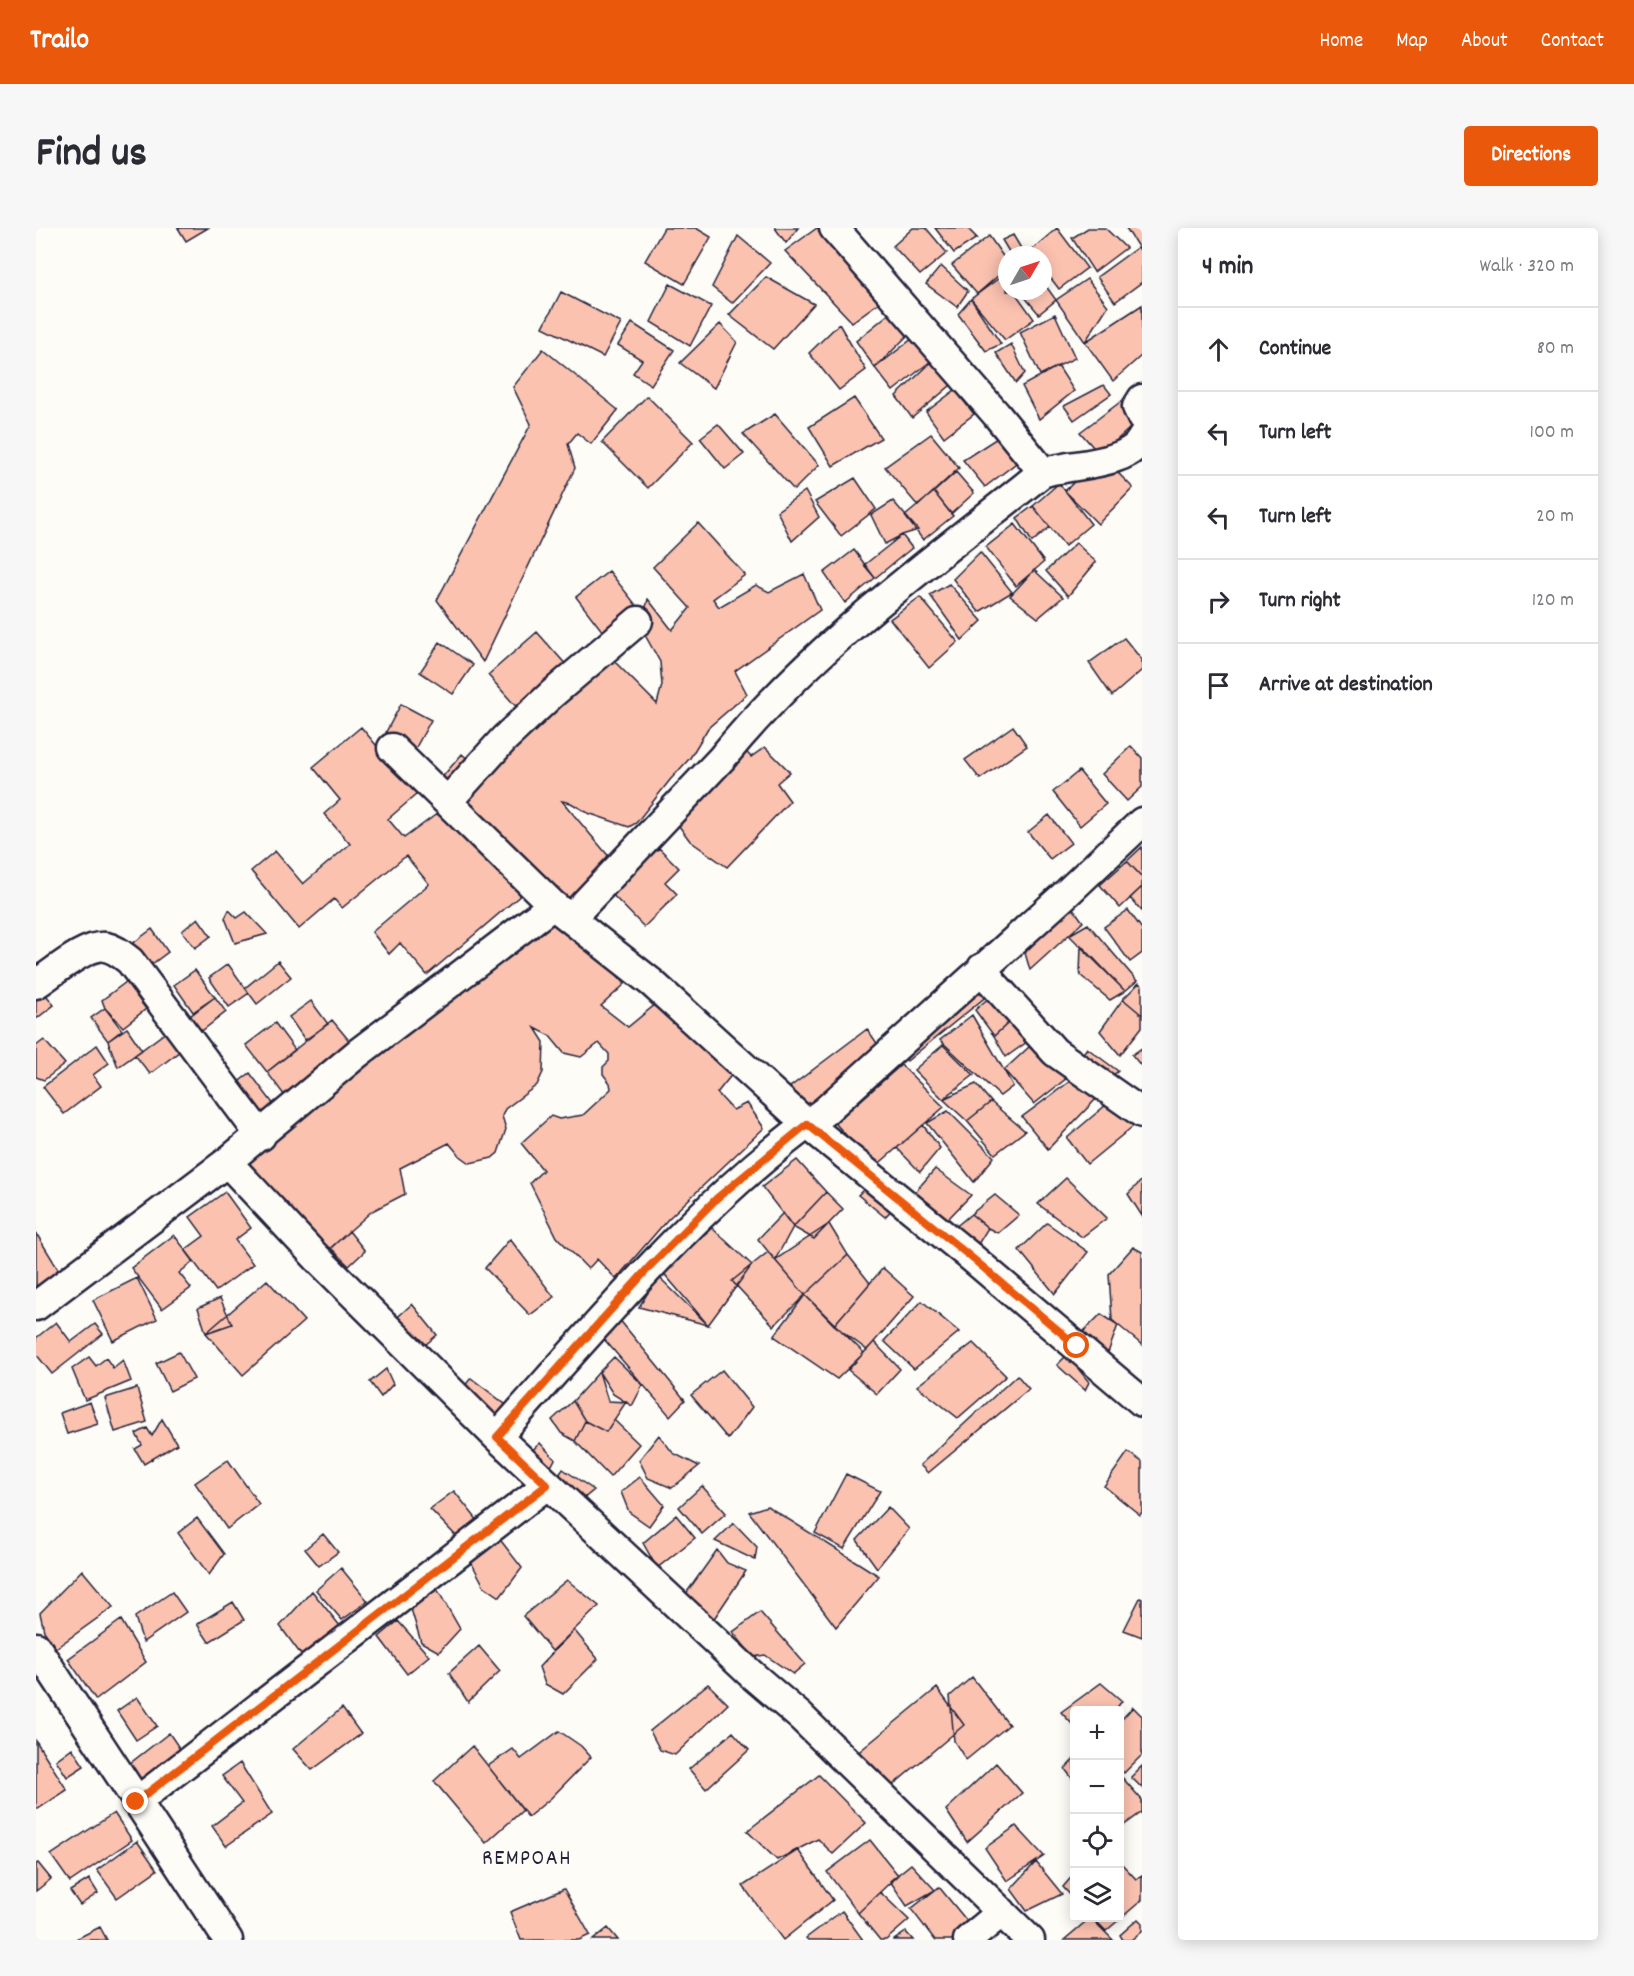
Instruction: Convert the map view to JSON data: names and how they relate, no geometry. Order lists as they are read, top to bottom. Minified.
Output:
{"districts":["REMPOAH"],"north":"top right","page":{"header":"Trailo","nav":["Home","Map","About","Contact"],"title":"Find us","buttons":"Directions","heading":["4 min","Walk · 320 m"],"list":[["Continue","80 m"],["Turn left","100 m"],["Turn left","20 m"],["Turn right","120 m"],"Arrive at destination"],"map_buttons":["+","−"]}}
